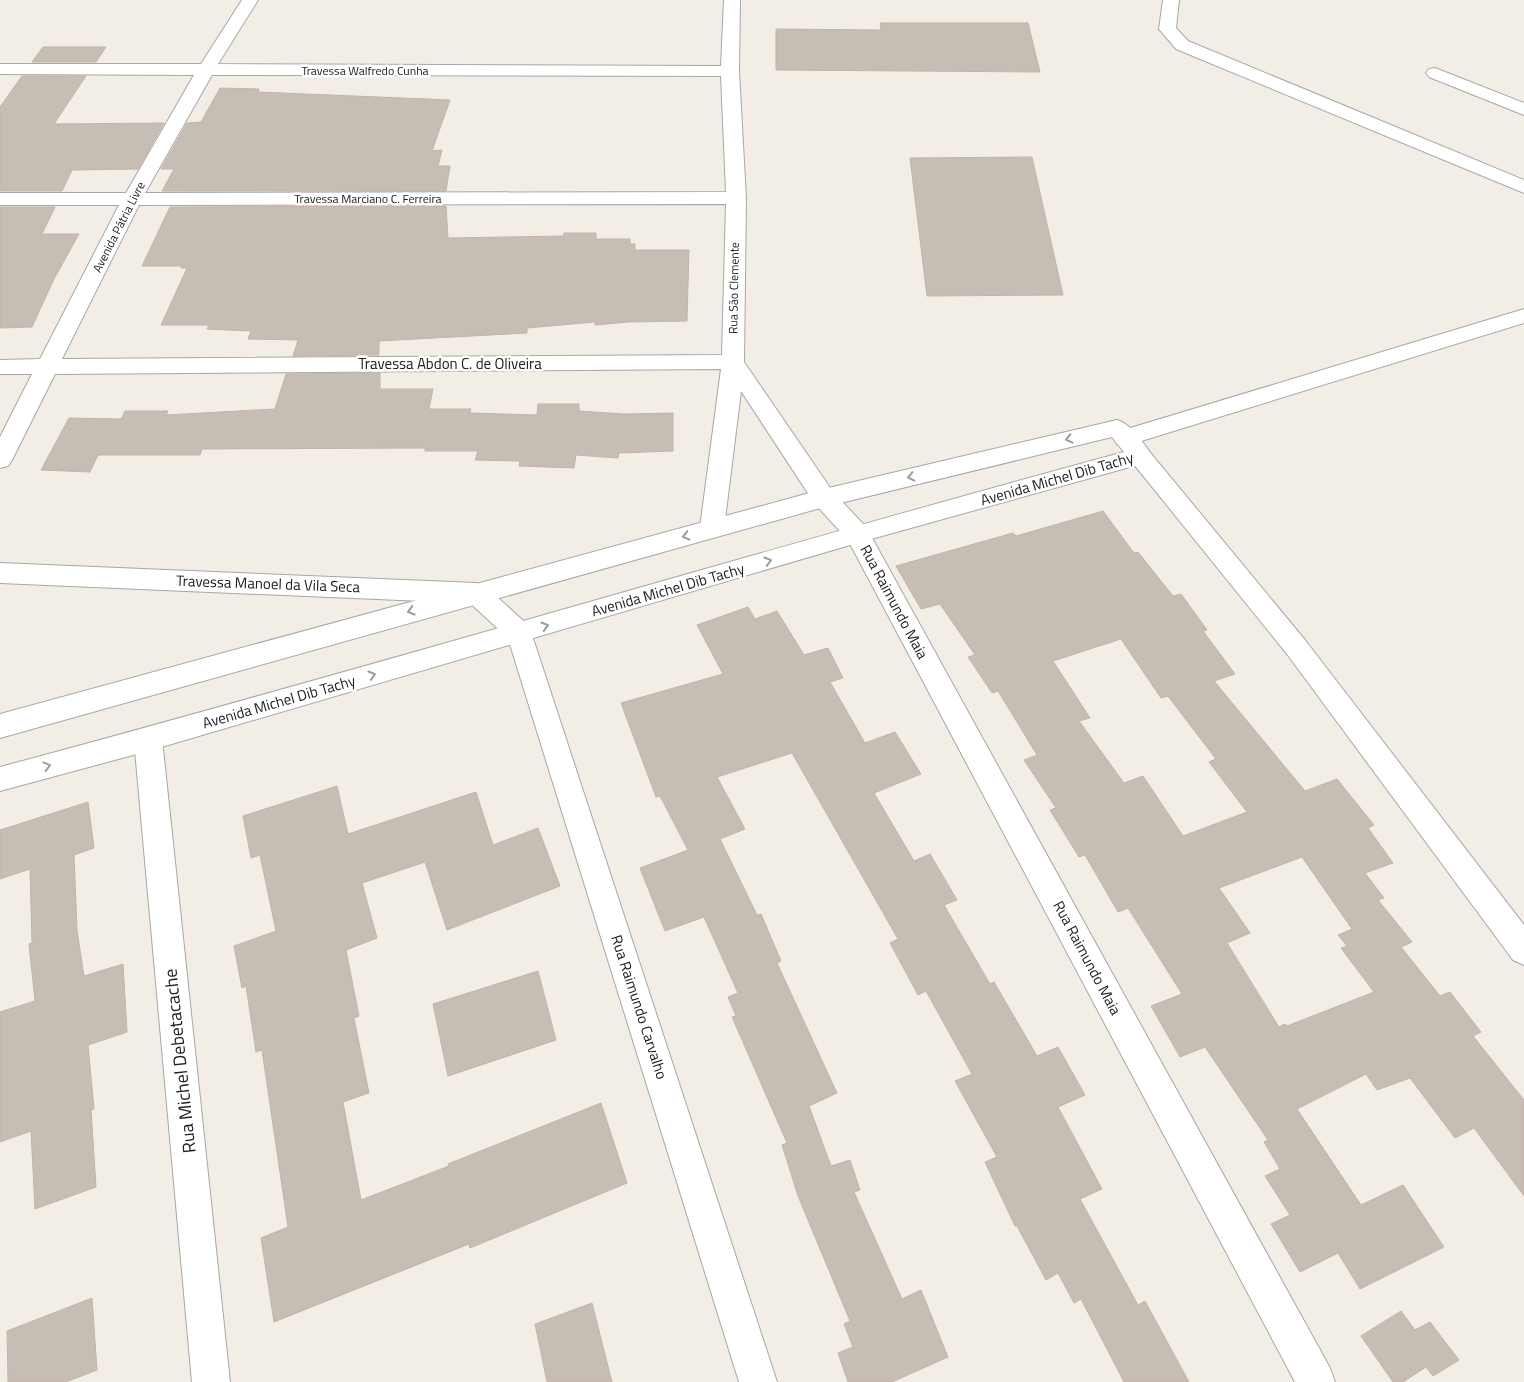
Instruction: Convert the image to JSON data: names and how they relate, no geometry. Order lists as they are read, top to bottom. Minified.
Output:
{"streets":{"street":["Travessa Walfredo Cunha","Travessa Marciano C. Ferreira","Avenida Pátria Livre","Rua São Clemente","Travessa Abdon C. de Oliveira","Avenida Michel Dib Tachy","Travessa Manoel da Vila Seca","Rua Raimundo Maia","Rua Raimundo Carvalho","Rua Michel Debetacache"]},"crossings":[["Travessa Walfredo Cunha","Avenida Pátria Livre"],["Travessa Walfredo Cunha","Rua São Clemente"],["Travessa Marciano C. Ferreira","Avenida Pátria Livre"],["Travessa Marciano C. Ferreira","Rua São Clemente"],["Avenida Pátria Livre","Travessa Abdon C. de Oliveira"],["Rua São Clemente","Travessa Abdon C. de Oliveira"],["Avenida Michel Dib Tachy","Travessa Manoel da Vila Seca"],["Avenida Michel Dib Tachy","Rua Raimundo Maia"],["Avenida Michel Dib Tachy","Rua Raimundo Carvalho"],["Avenida Michel Dib Tachy","Rua Michel Debetacache"]]}
